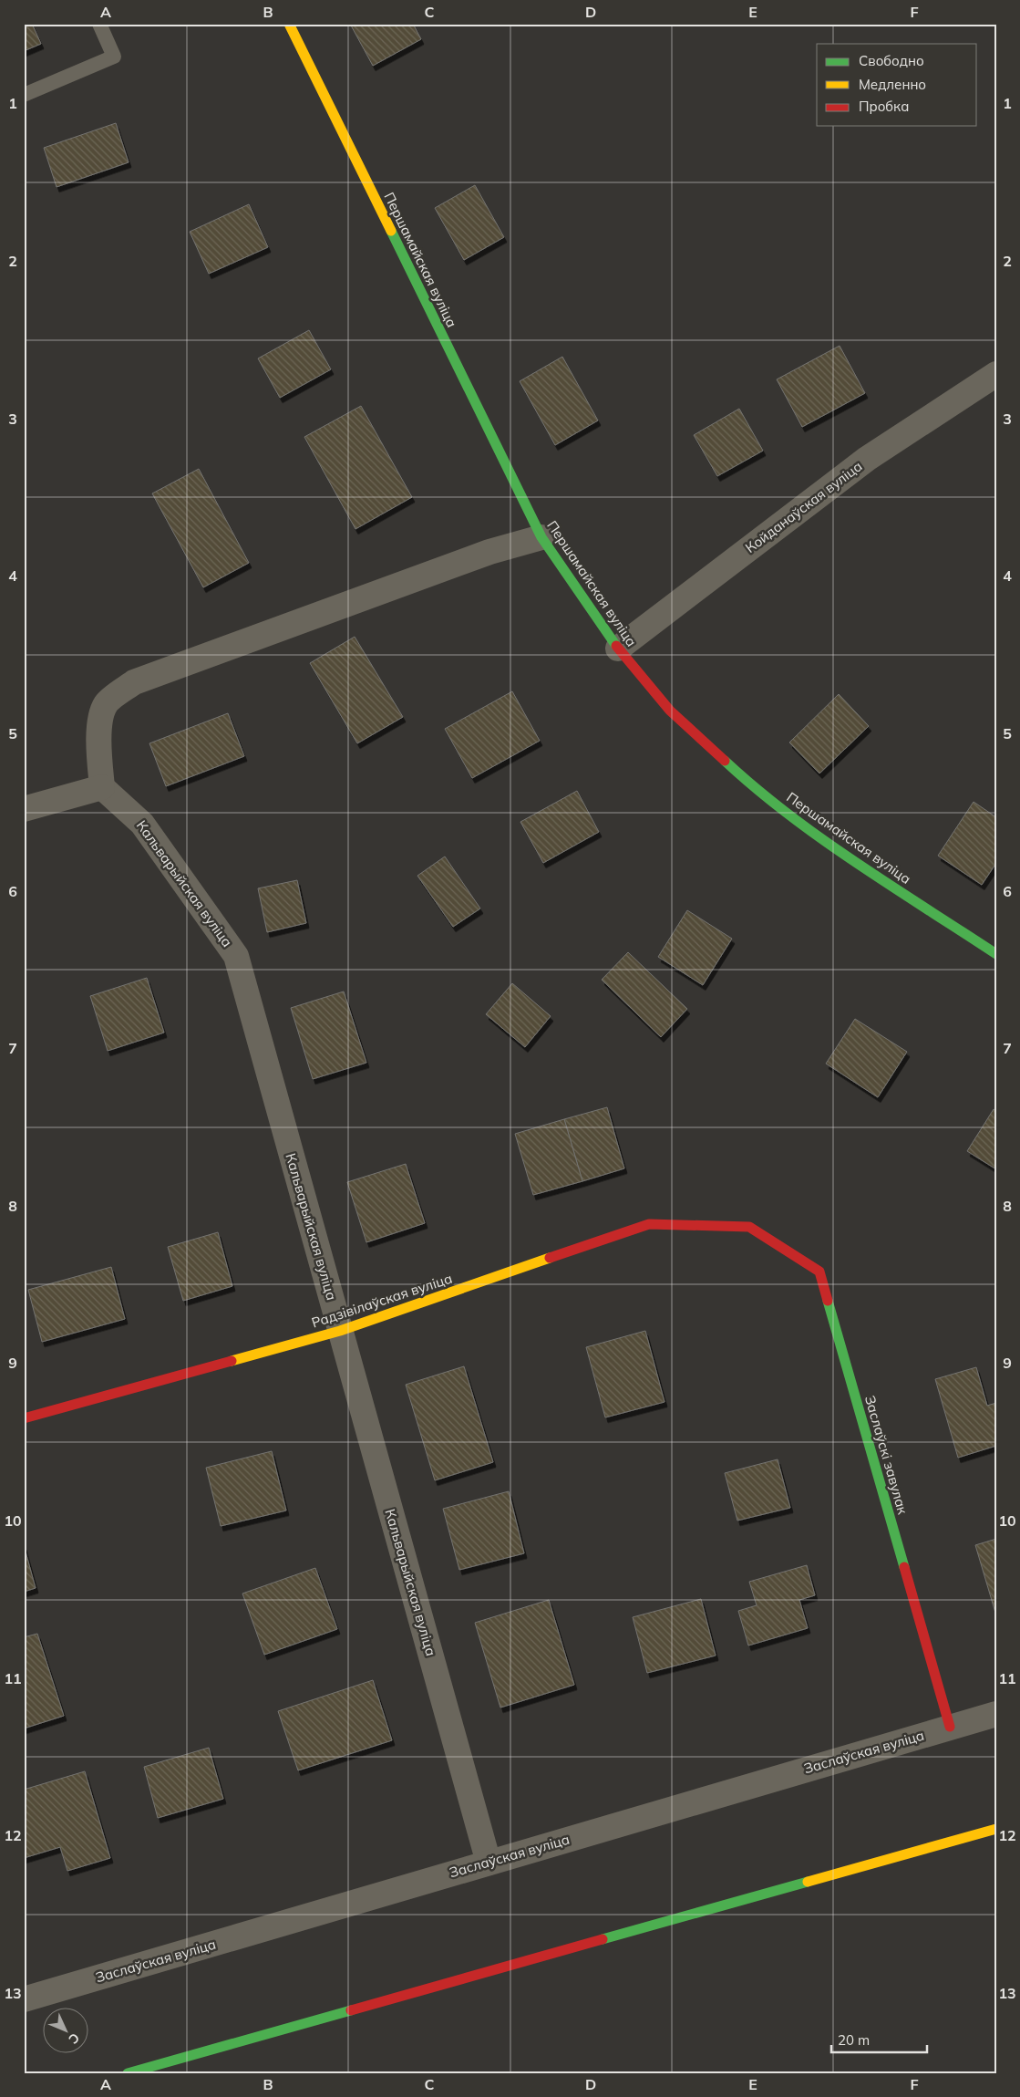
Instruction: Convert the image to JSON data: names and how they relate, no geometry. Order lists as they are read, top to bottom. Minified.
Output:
{"streets":{"street":["Першамайская вуліца","Койданаўская вуліца","Кальварыйская вуліца","Радзівілаўская вуліца","Заслаўскі завулак","Заслаўская вуліца"]},"crossings":[["Першамайская вуліца","Койданаўская вуліца"],["Кальварыйская вуліца","Радзівілаўская вуліца"],["Кальварыйская вуліца","Заслаўская вуліца"],["Радзівілаўская вуліца","Заслаўскі завулак"],["Заслаўскі завулак","Заслаўская вуліца"]],"legend":["Свободно","Медленно","Пробка"],"scale_bar":"20 m","north":"bottom right","grid":{"columns":["A","B","C","D","E","F"],"rows":["1","2","3","4","5","6","7","8","9","10","11","12","13"]}}
